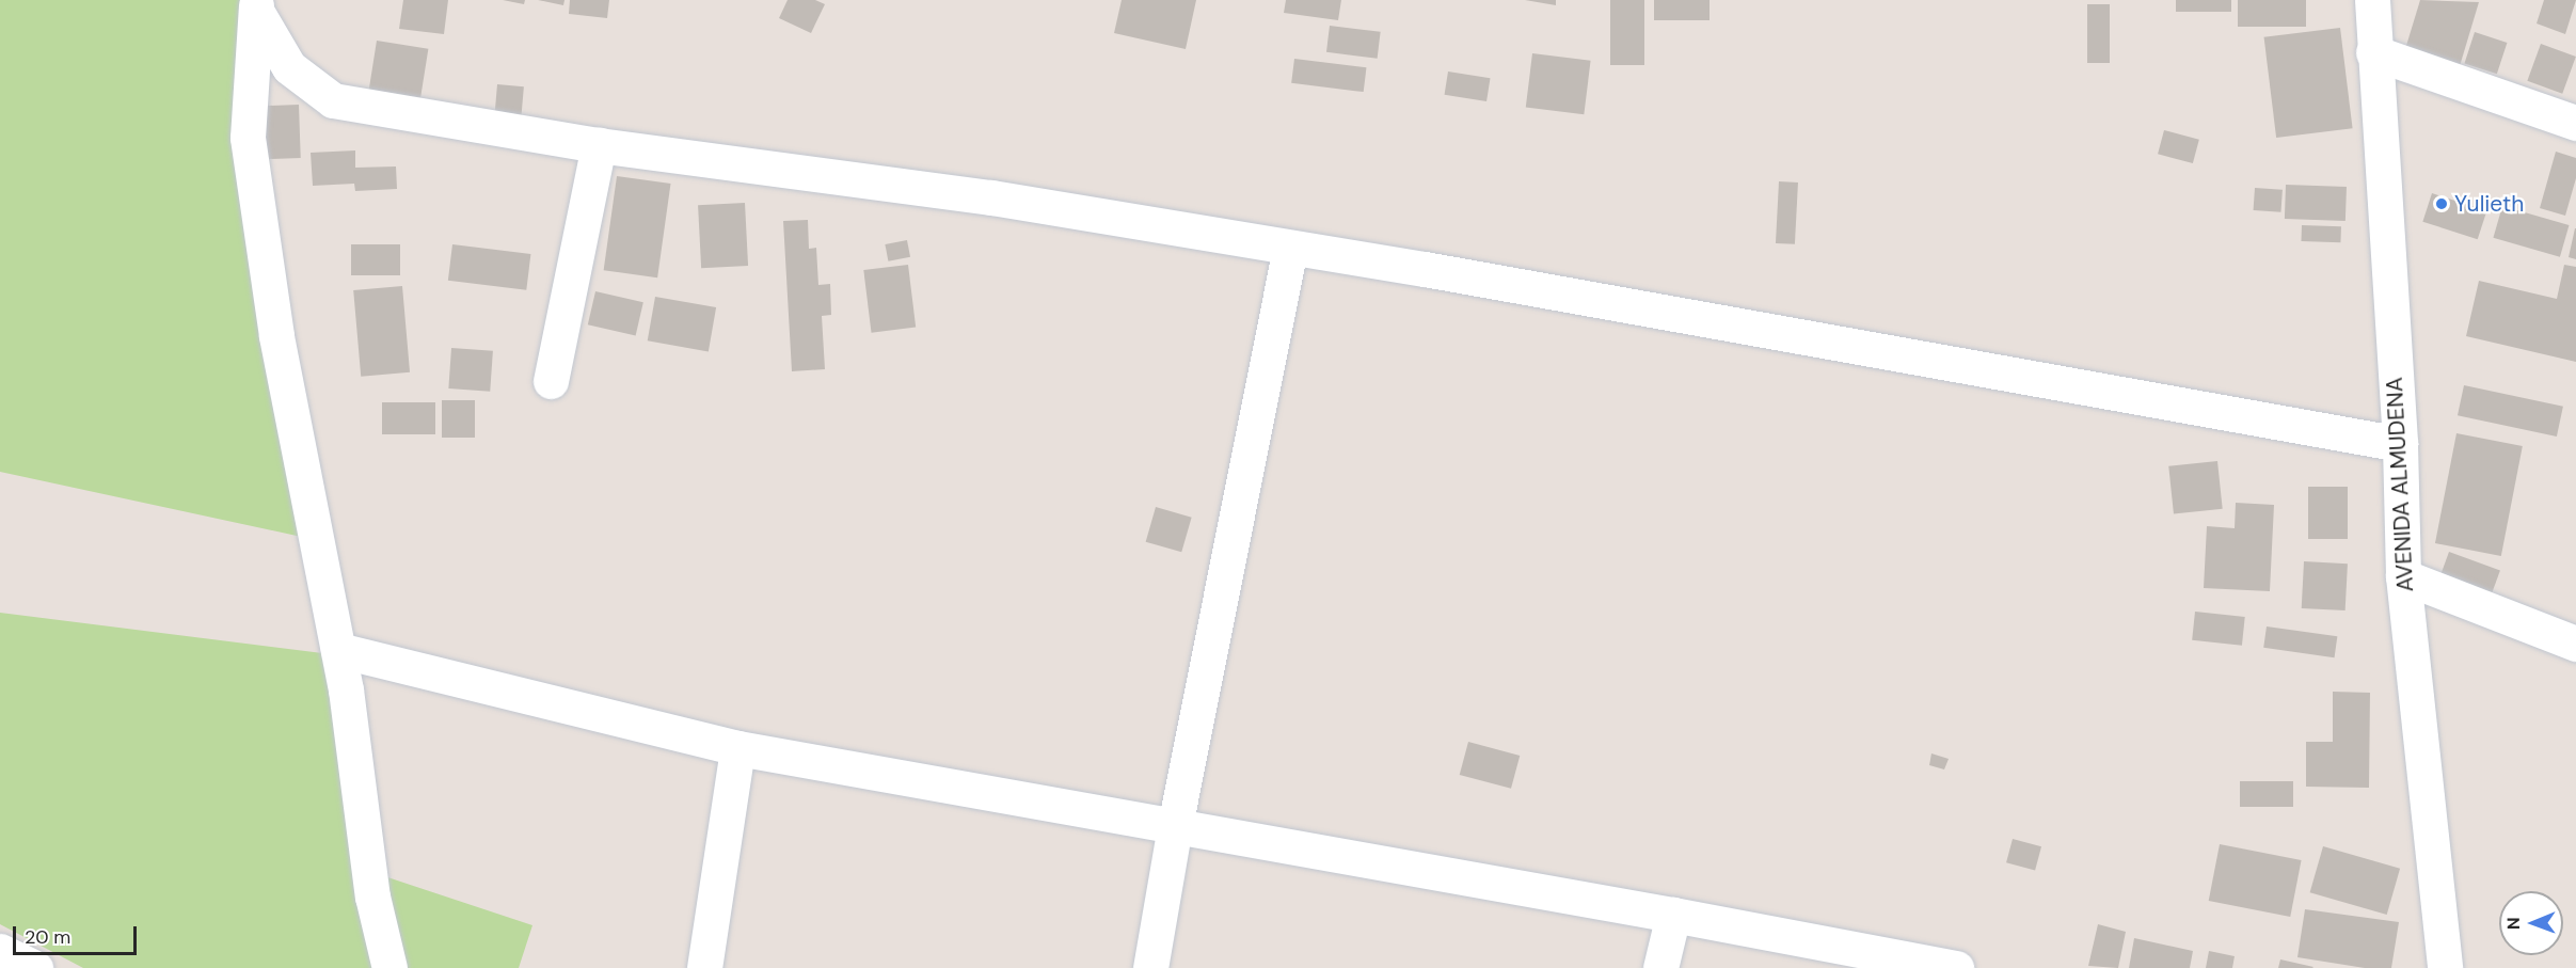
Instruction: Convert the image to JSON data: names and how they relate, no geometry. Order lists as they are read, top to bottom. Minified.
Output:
{"streets":{"street":["AVENIDA ALMUDENA"]},"places":["Yulieth"],"scale_bar":"20 m","north":"left"}
